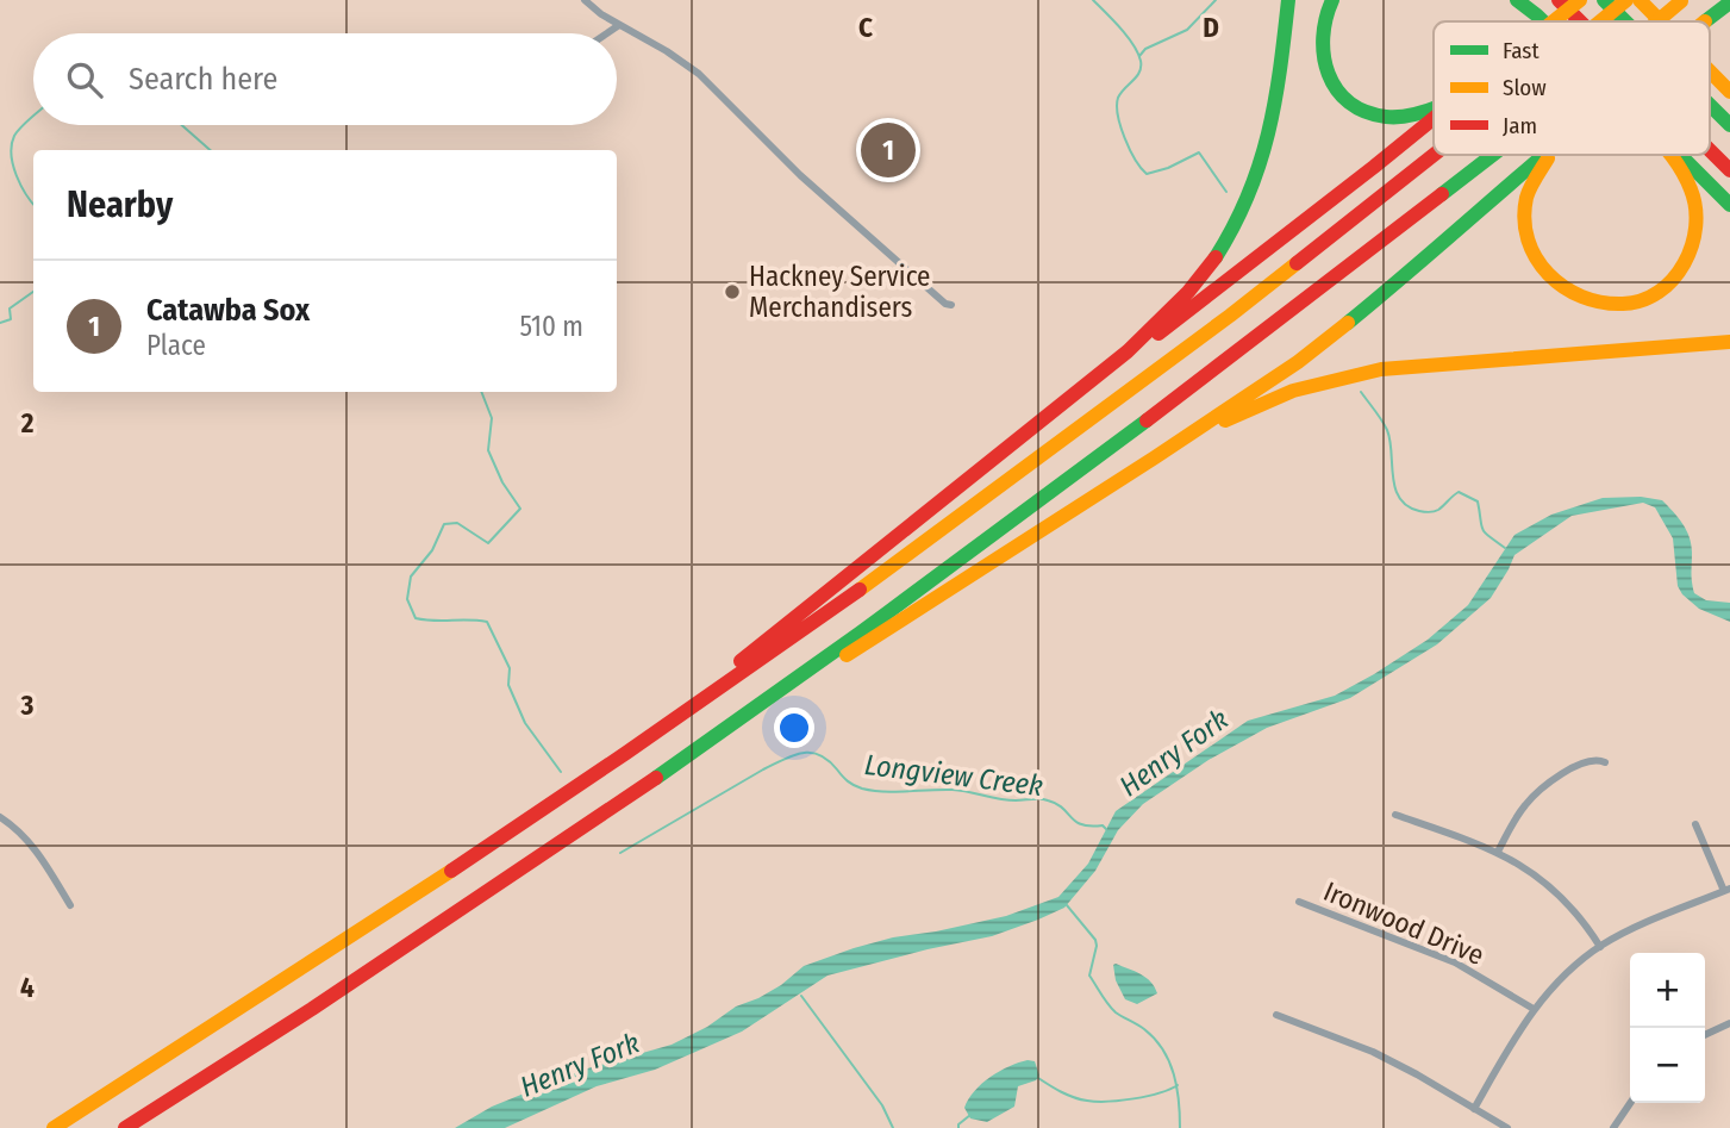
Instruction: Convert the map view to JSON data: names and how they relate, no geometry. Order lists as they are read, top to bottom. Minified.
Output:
{"streets":{"street":["Ironwood Drive"]},"water":["Henry Fork","Longview Creek"],"places":["Hackney Service Merchandisers"],"legend":["Fast","Slow","Jam"],"page":{"search":"Search here","pins":"1","heading":"Nearby","list":[{"mark":"1","name":"Catawba Sox","note":"Place","value":"510 m"}],"map_buttons":["+","−"]},"grid":{"columns":["C","D"],"rows":["2","3","4"]}}
